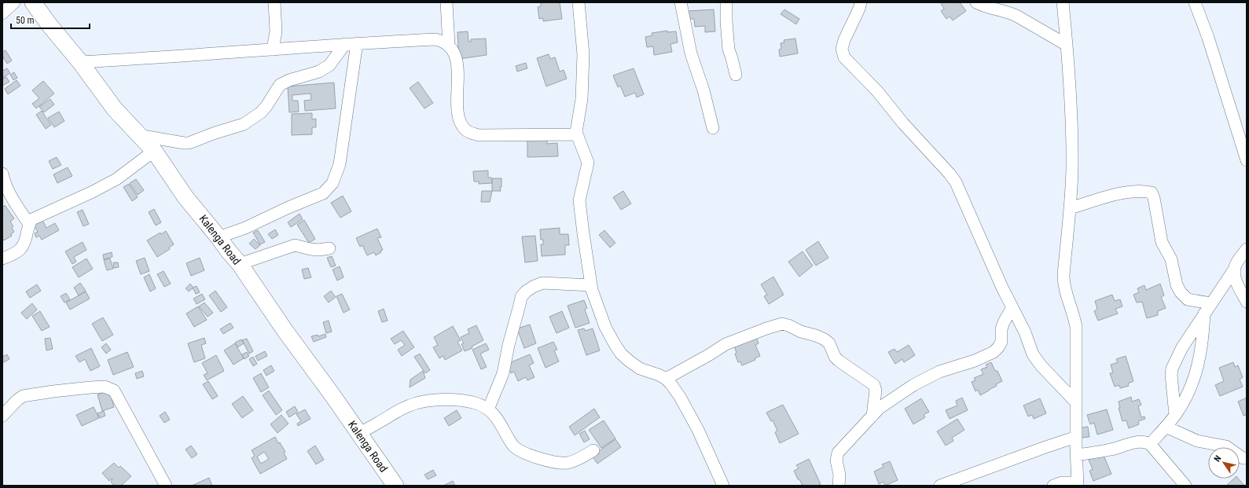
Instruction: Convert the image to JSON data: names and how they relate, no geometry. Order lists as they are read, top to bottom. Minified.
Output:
{"streets":{"main road":["Kalenga Road"]},"scale_bar":"50 m","north":"top left"}
